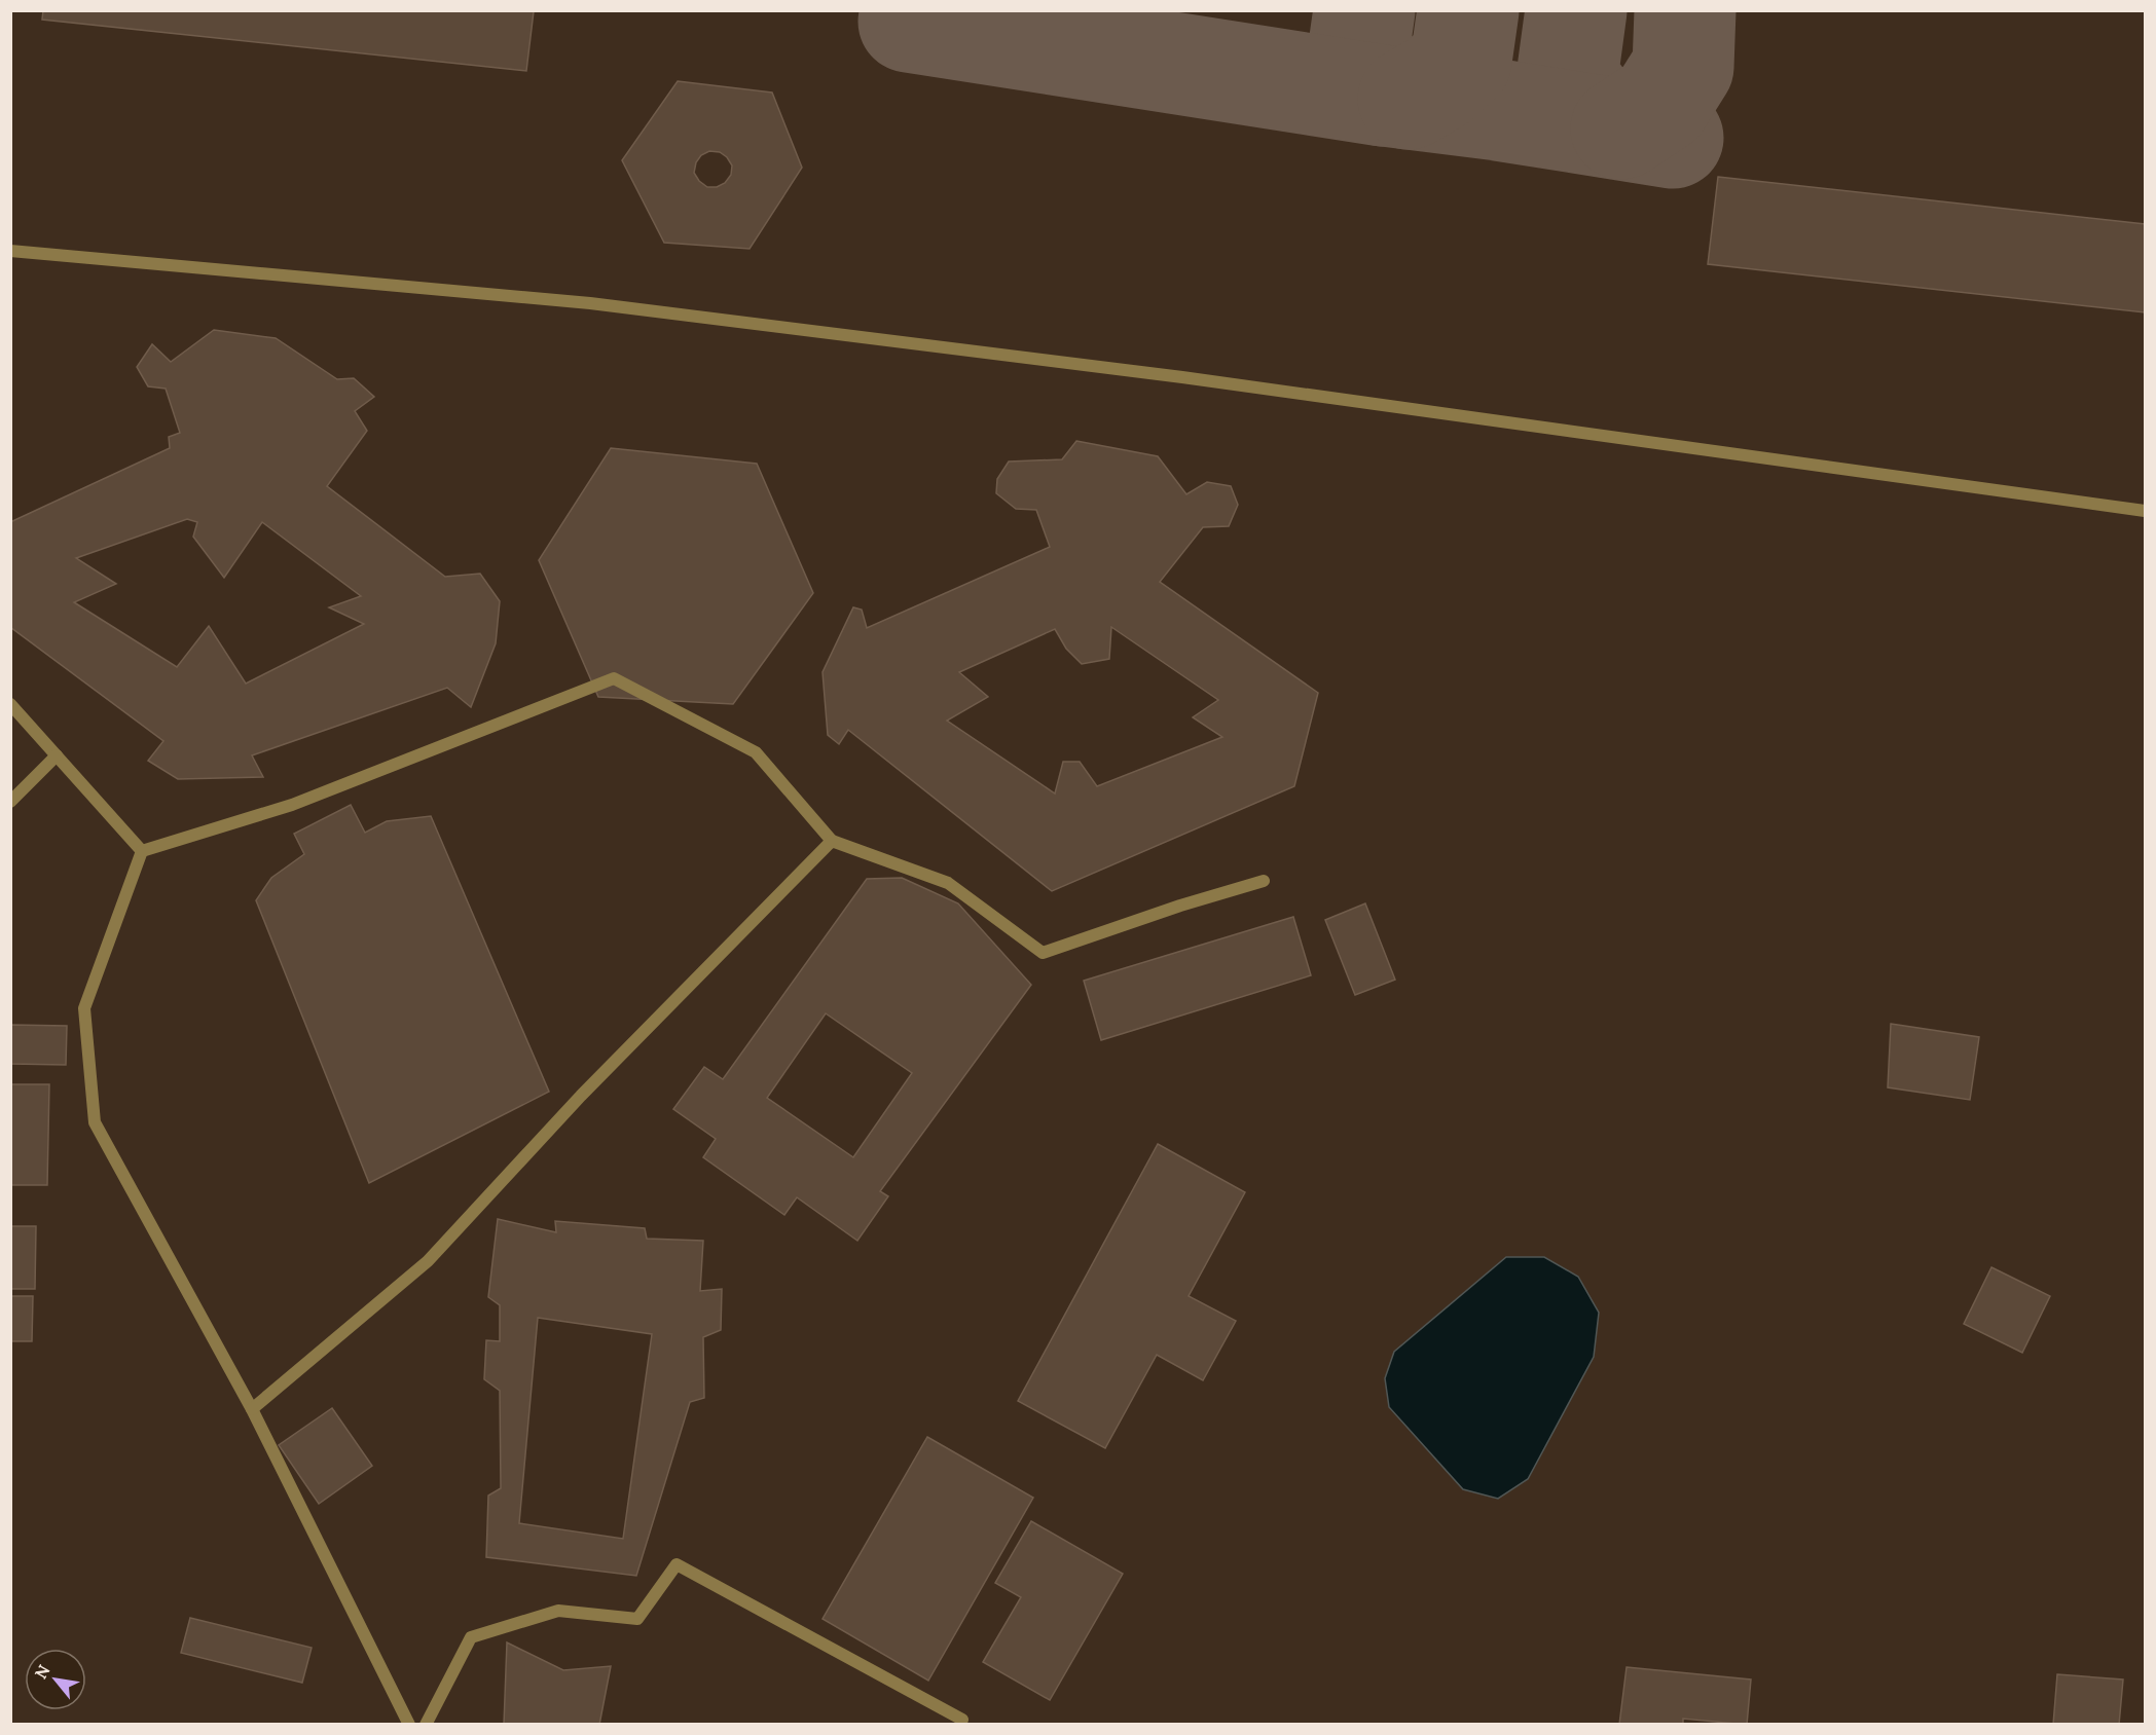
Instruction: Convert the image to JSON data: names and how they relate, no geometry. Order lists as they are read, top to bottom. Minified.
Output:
{"north":"top left"}
